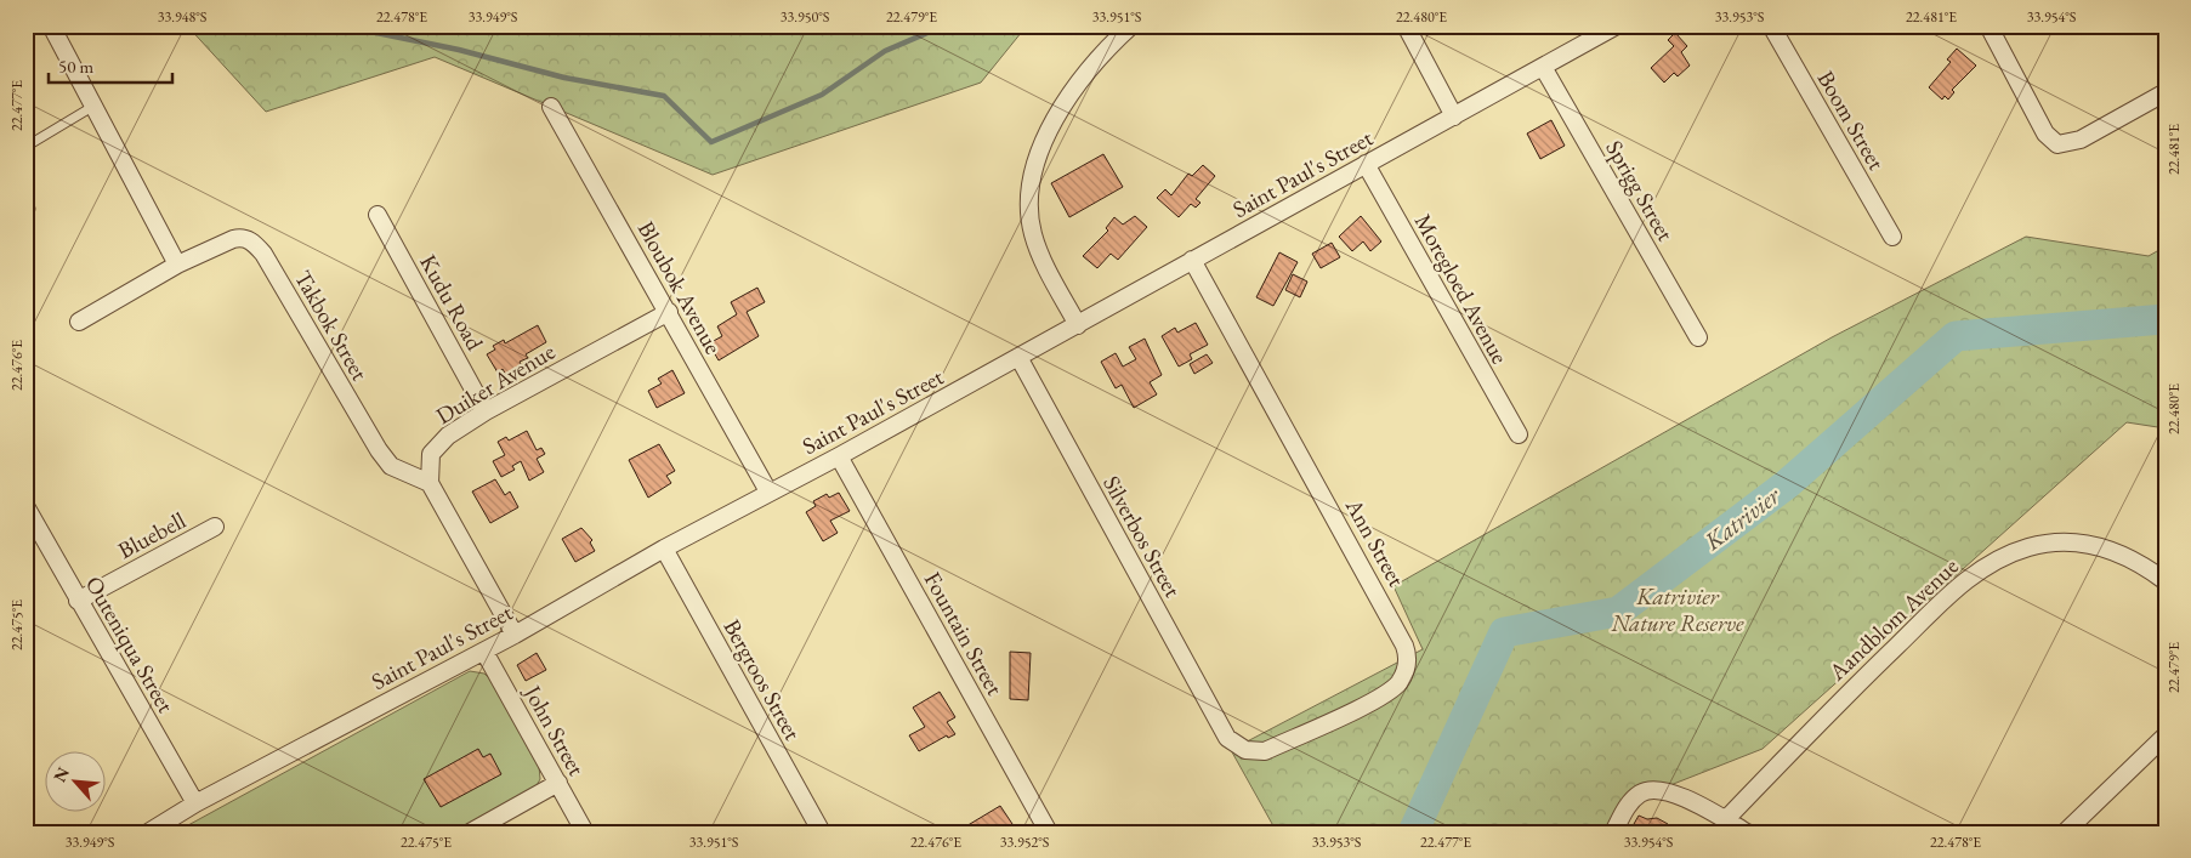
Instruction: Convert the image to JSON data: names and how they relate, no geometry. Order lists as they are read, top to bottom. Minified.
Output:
{"streets":{"street":["Boom Street","Saint Paul's Street","Sprigg Street","Bloubok Avenue","Moregloed Avenue","Kudu Road","Takbok Street","Duiker Avenue","Bluebell","Silverbos Street","Ann Street","Aandblom Avenue","Fountain Street","Outeniqua Street","Bergroos Street","John Street"]},"crossings":[["Saint Paul's Street","Sprigg Street"],["Saint Paul's Street","Bloubok Avenue"],["Saint Paul's Street","Moregloed Avenue"],["Saint Paul's Street","Silverbos Street"],["Saint Paul's Street","Ann Street"],["Saint Paul's Street","Fountain Street"],["Saint Paul's Street","Outeniqua Street"],["Saint Paul's Street","Bergroos Street"],["Saint Paul's Street","John Street"],["Bloubok Avenue","Duiker Avenue"],["Kudu Road","Duiker Avenue"],["Takbok Street","Duiker Avenue"],["Bluebell","Outeniqua Street"],["Silverbos Street","Ann Street"]],"water":["Katrivier"],"parks":["Katrivier Nature Reserve"],"scale_bar":"50 m","north":"top left","coordinates":["33.948°S","22.478°E","33.949°S","33.950°S","22.479°E","33.951°S","22.480°E","33.953°S","22.481°E","33.954°S","22.477°E","22.476°E","22.475°E","33.952°S"]}
